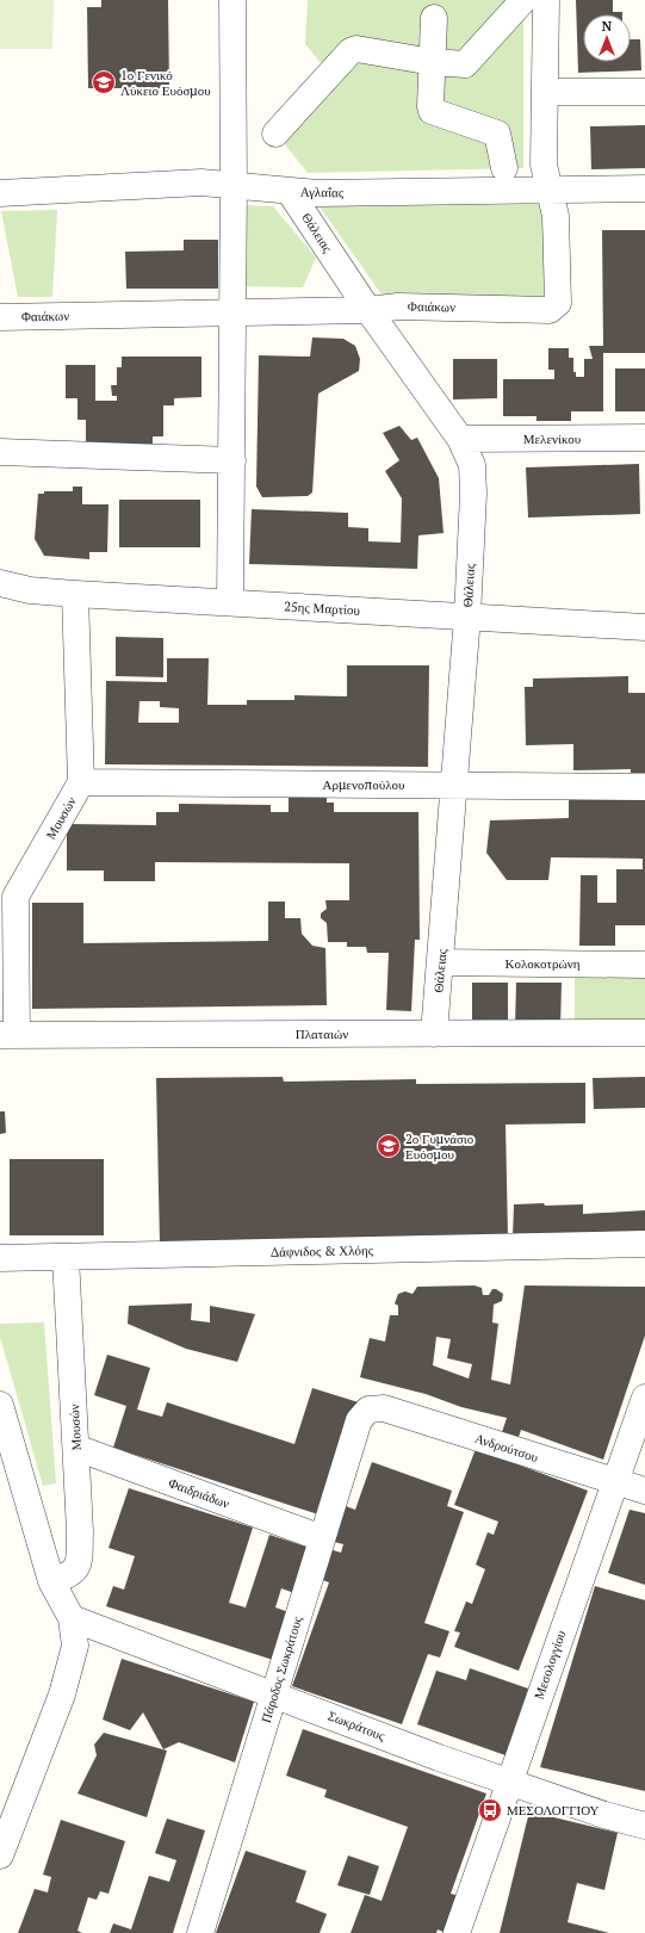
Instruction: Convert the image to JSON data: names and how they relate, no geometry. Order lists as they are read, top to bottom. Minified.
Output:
{"streets":{"street":["Αγλαΐας","Θάλειας","Φαιάκων","Μελενίκου","25ης Μαρτίου","Αρμενοπούλου","Μουσών","Κολοκοτρώνη","Πλαταιών","Δάφνιδος & Χλόης","Ανδρούτσου","Φαιδριάδων","Μεσολογγίου","Πάροδος Σωκράτους","Σωκράτους"]},"crossings":[["Αγλαΐας","Θάλειας"],["Αγλαΐας","Φαιάκων"],["Θάλειας","Φαιάκων"],["Θάλειας","Μελενίκου"],["Θάλειας","25ης Μαρτίου"],["Θάλειας","Αρμενοπούλου"],["Θάλειας","Κολοκοτρώνη"],["Θάλειας","Πλαταιών"],["25ης Μαρτίου","Μουσών"],["Αρμενοπούλου","Μουσών"],["Μουσών","Πλαταιών"],["Μουσών","Δάφνιδος & Χλόης"],["Μουσών","Φαιδριάδων"],["Ανδρούτσου","Μεσολογγίου"],["Ανδρούτσου","Πάροδος Σωκράτους"],["Φαιδριάδων","Πάροδος Σωκράτους"],["Μεσολογγίου","Σωκράτους"],["Πάροδος Σωκράτους","Σωκράτους"]],"places":{"school or university":["1ο Γενικό Λύκειο Ευόσμου","2ο Γυμνάσιο Ευόσμου"],"bus stop":["ΜΕΣΟΛΟΓΓΙΟΥ"]},"north":"top"}
